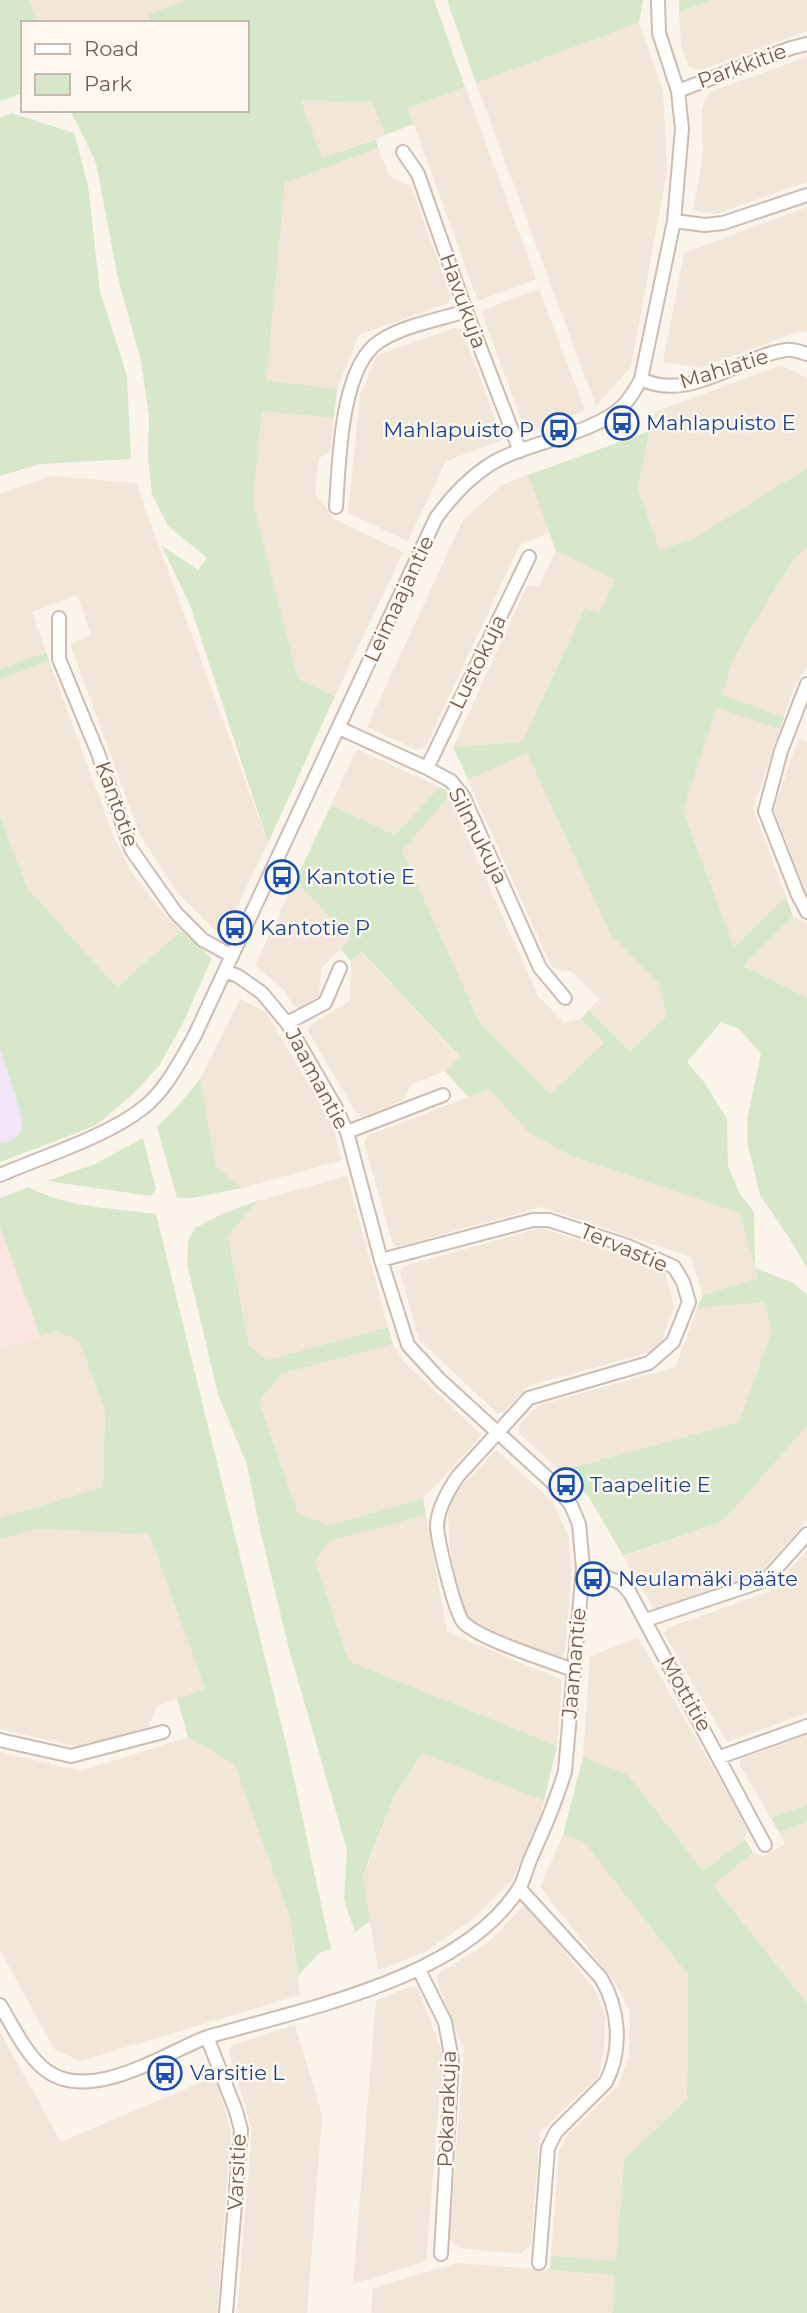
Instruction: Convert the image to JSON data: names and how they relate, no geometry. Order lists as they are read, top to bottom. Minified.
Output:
{"streets":{"street":["Parkkitie","Havukuja","Mahlatie","Leimaajantie","Lustokuja","Kantotie","Silmukuja","Jaamantie","Tervastie","Mottitie","Pokarakuja","Varsitie"]},"crossings":[["Parkkitie","Leimaajantie"],["Havukuja","Leimaajantie"],["Mahlatie","Leimaajantie"],["Leimaajantie","Kantotie"],["Leimaajantie","Silmukuja"],["Leimaajantie","Jaamantie"],["Lustokuja","Silmukuja"],["Jaamantie","Tervastie"],["Jaamantie","Mottitie"],["Jaamantie","Pokarakuja"],["Jaamantie","Varsitie"]],"places":{"bus stop":["Mahlapuisto E","Mahlapuisto P","Kantotie E","Kantotie P","Taapelitie E","Neulamäki pääte","Varsitie L"]},"legend":["Road","Park"]}
